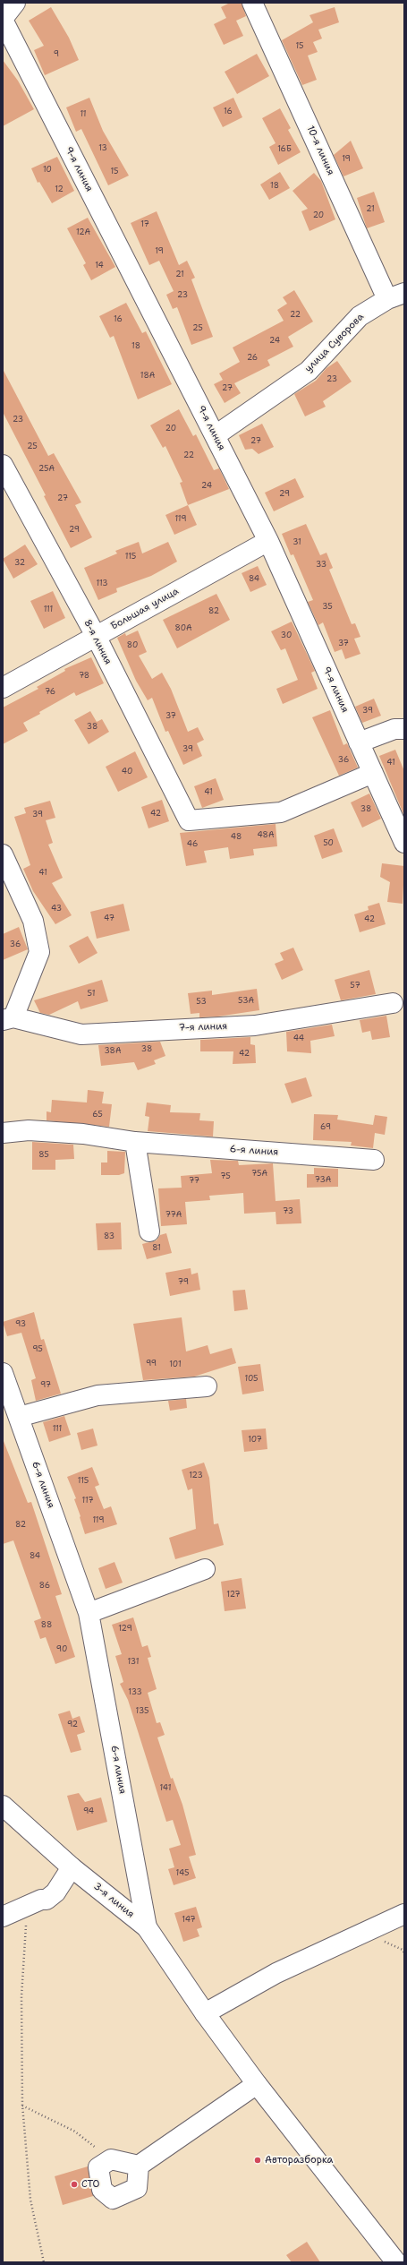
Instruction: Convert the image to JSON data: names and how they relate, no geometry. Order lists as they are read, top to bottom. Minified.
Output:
{"streets":{"street":["10-я линия","9-я линия","улица Суворова","Большая улица","8-я линия","7-я линия","6-я линия","3-я линия"]},"crossings":[["10-я линия","улица Суворова"],["9-я линия","улица Суворова"],["9-я линия","Большая улица"],["9-я линия","8-я линия"],["Большая улица","8-я линия"],["6-я линия","3-я линия"]],"places":["Авторазборка","СТО"],"house_numbers":["15","9","16","11","13","16Б","19","10","15","18","12","21","20","17","12А","19","14","21","23","22","16","25","24","18","26","18А","23","27","23","20","27","25","22","25А","24","29","27","119","29","31","115","32","33","84","113","35","111","82","80А","30","37","80","78","76","39","37","38","39","36","41","40","41","38","42","39","48А","48","50","46","41","43","47","42","36","57","51","53А","53","44","38","38А","42","65","69","85","75А","75","73А","77","73","77А","83","81","79","93","95","99","101","105","97","111","107","123","115","117","119","82","84","86","127","88","129","90","131","133","135","92","141","94","145","147"]}
